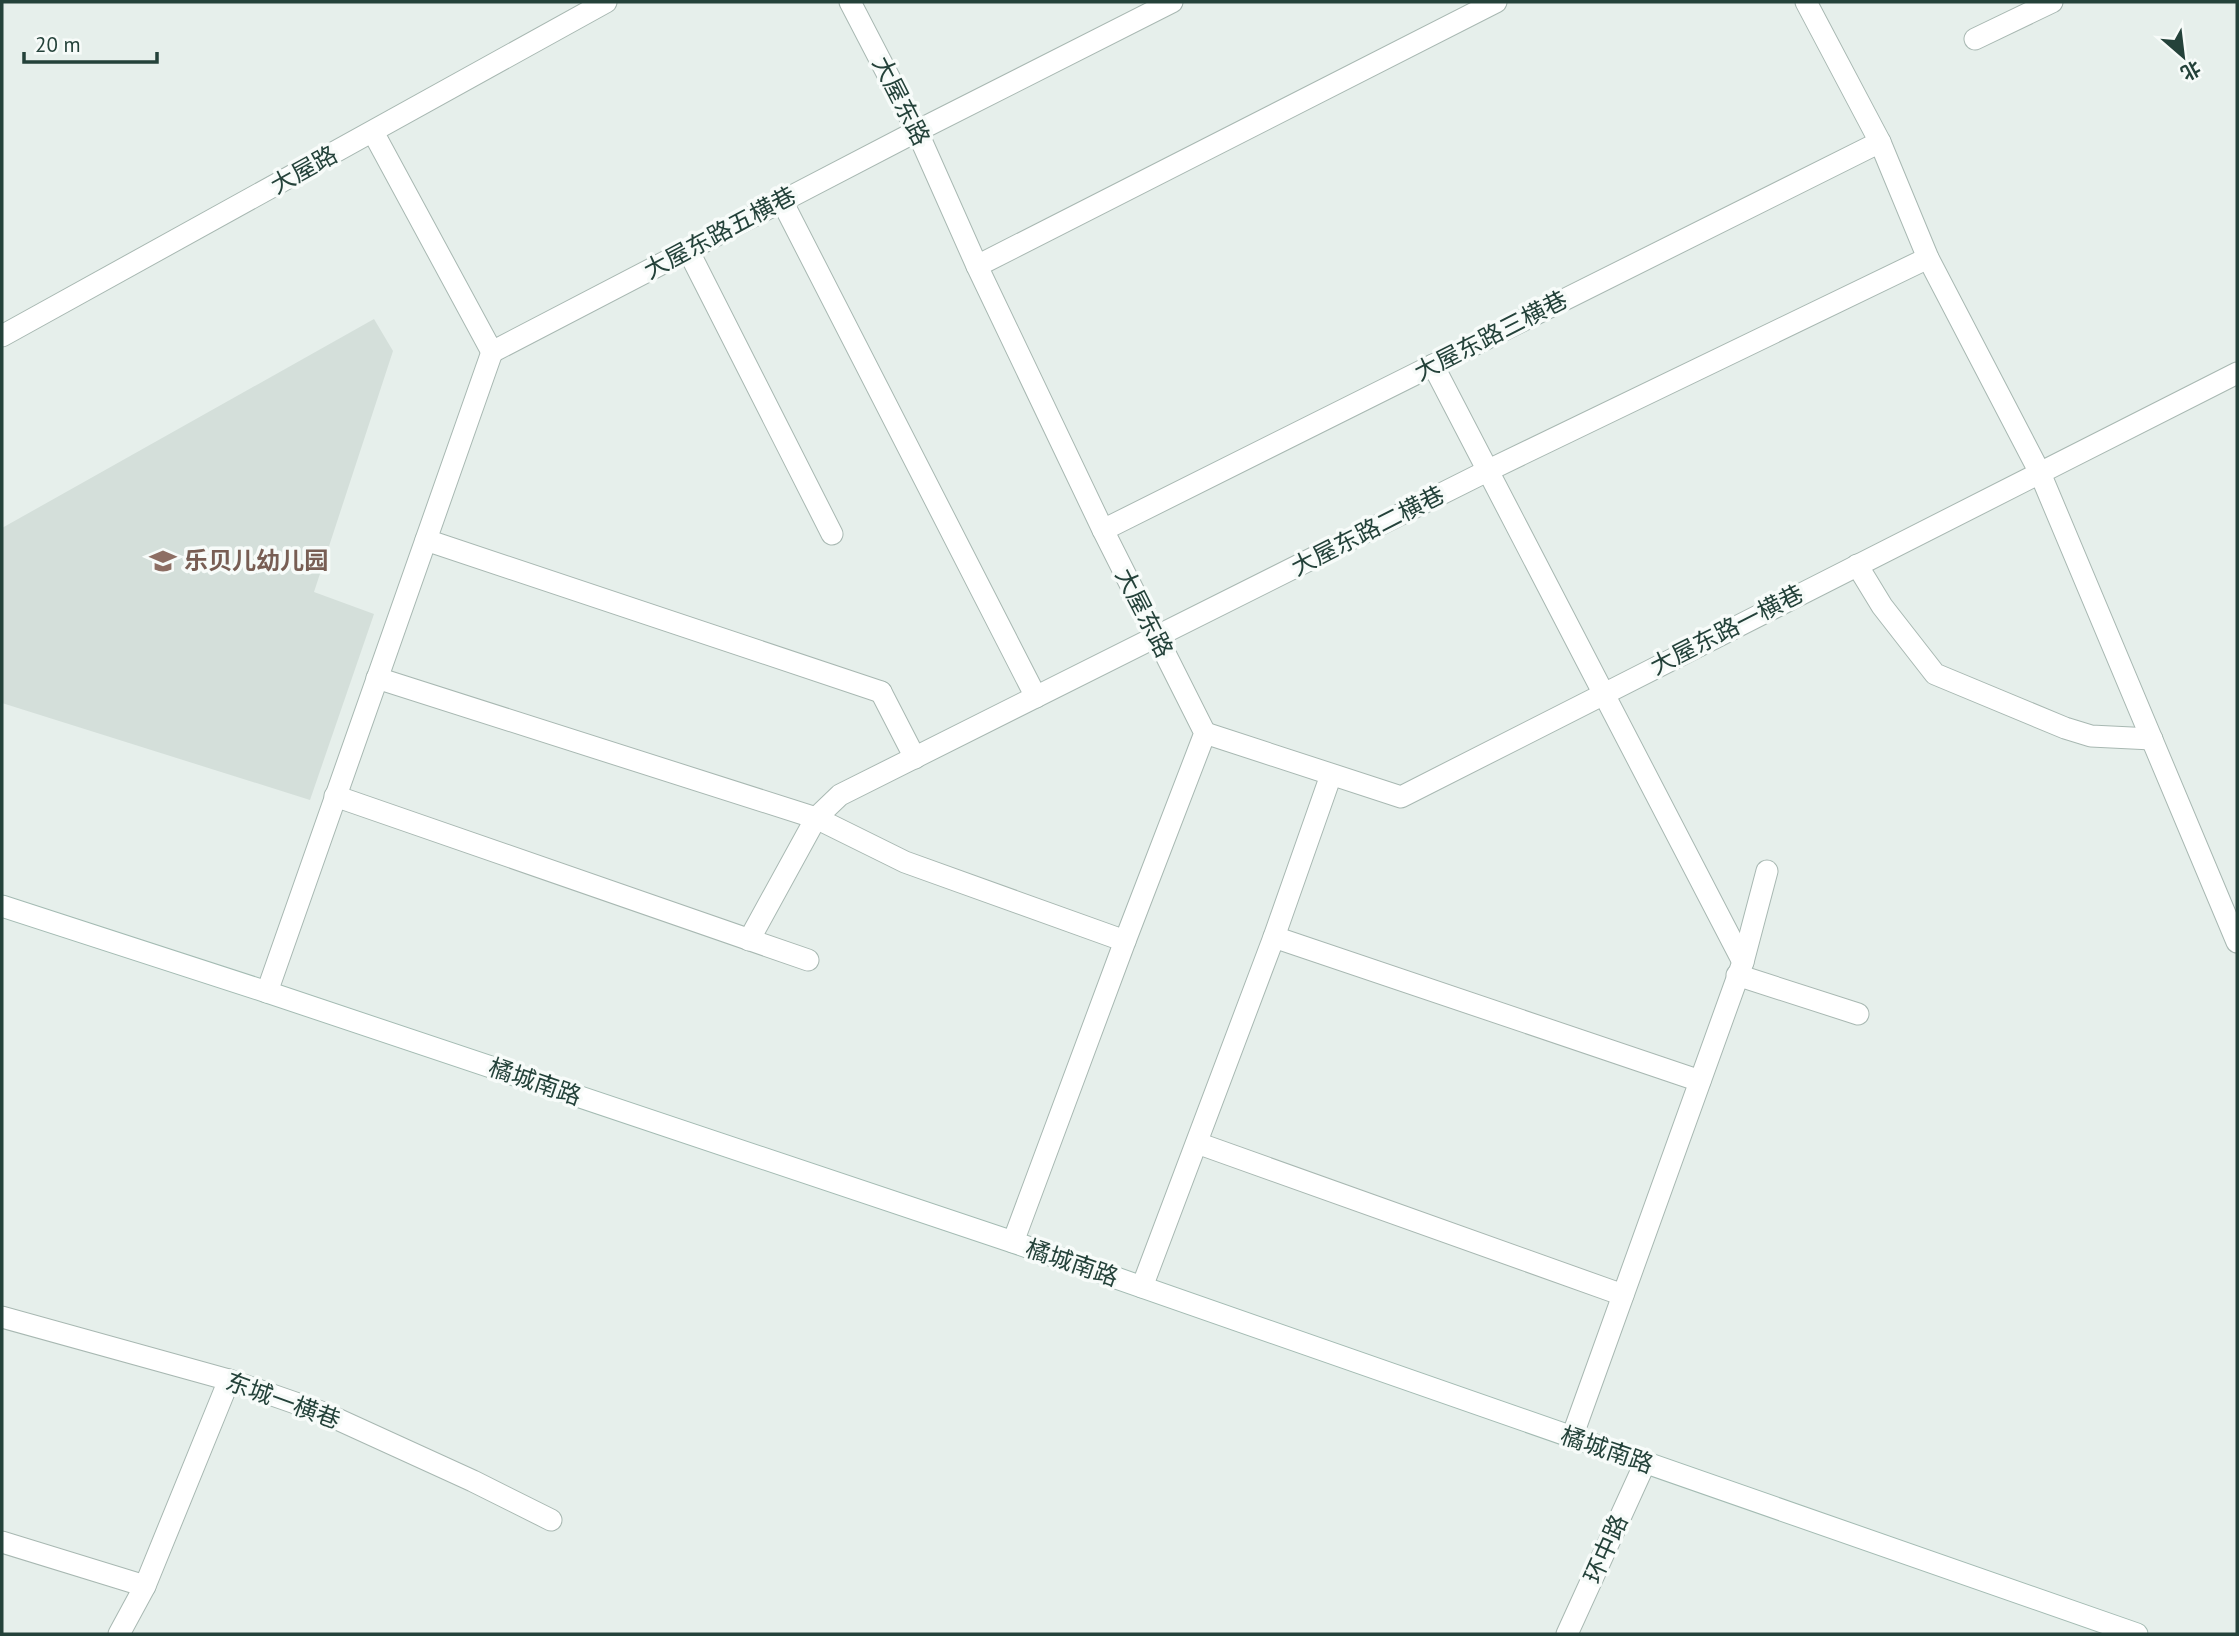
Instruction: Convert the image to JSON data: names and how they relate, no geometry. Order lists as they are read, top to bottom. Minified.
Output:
{"streets":{"street":["大屋东路","大屋路","大屋东路五横巷","大屋东路三横巷","大屋东路二横巷","大屋东路一横巷","橘城南路","东城一横巷","环中路"]},"crossings":[["大屋东路","大屋东路五横巷"],["大屋东路","大屋东路三横巷"],["大屋东路","大屋东路二横巷"],["大屋东路","大屋东路一横巷"],["橘城南路","环中路"]],"places":{"school or university":["乐贝儿幼儿园"]},"scale_bar":"20 m","north":"bottom right"}
